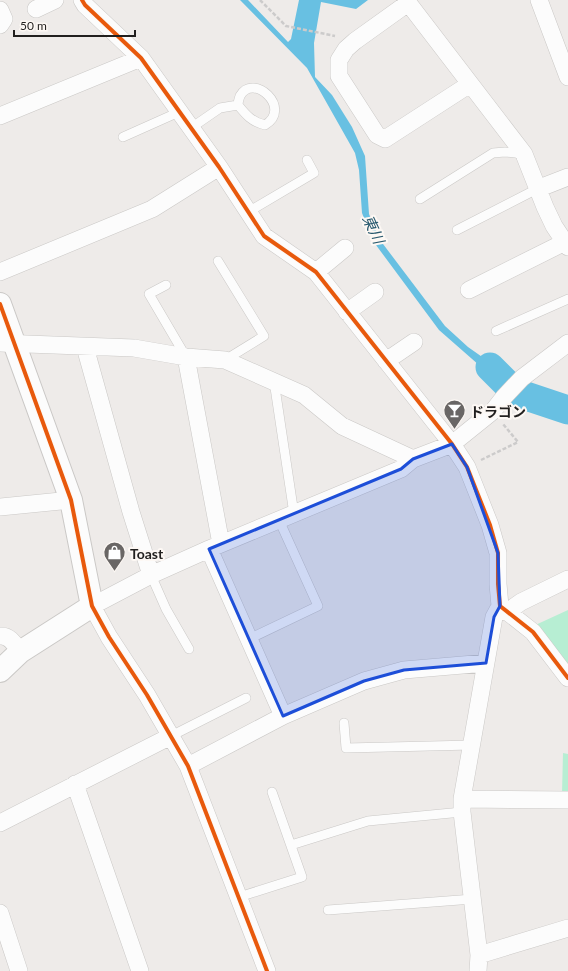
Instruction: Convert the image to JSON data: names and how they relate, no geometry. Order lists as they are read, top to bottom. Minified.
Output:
{"water":["東川"],"places":{"bar":["ドラゴン"],"shop":["Toast"]},"scale_bar":"50 m"}
